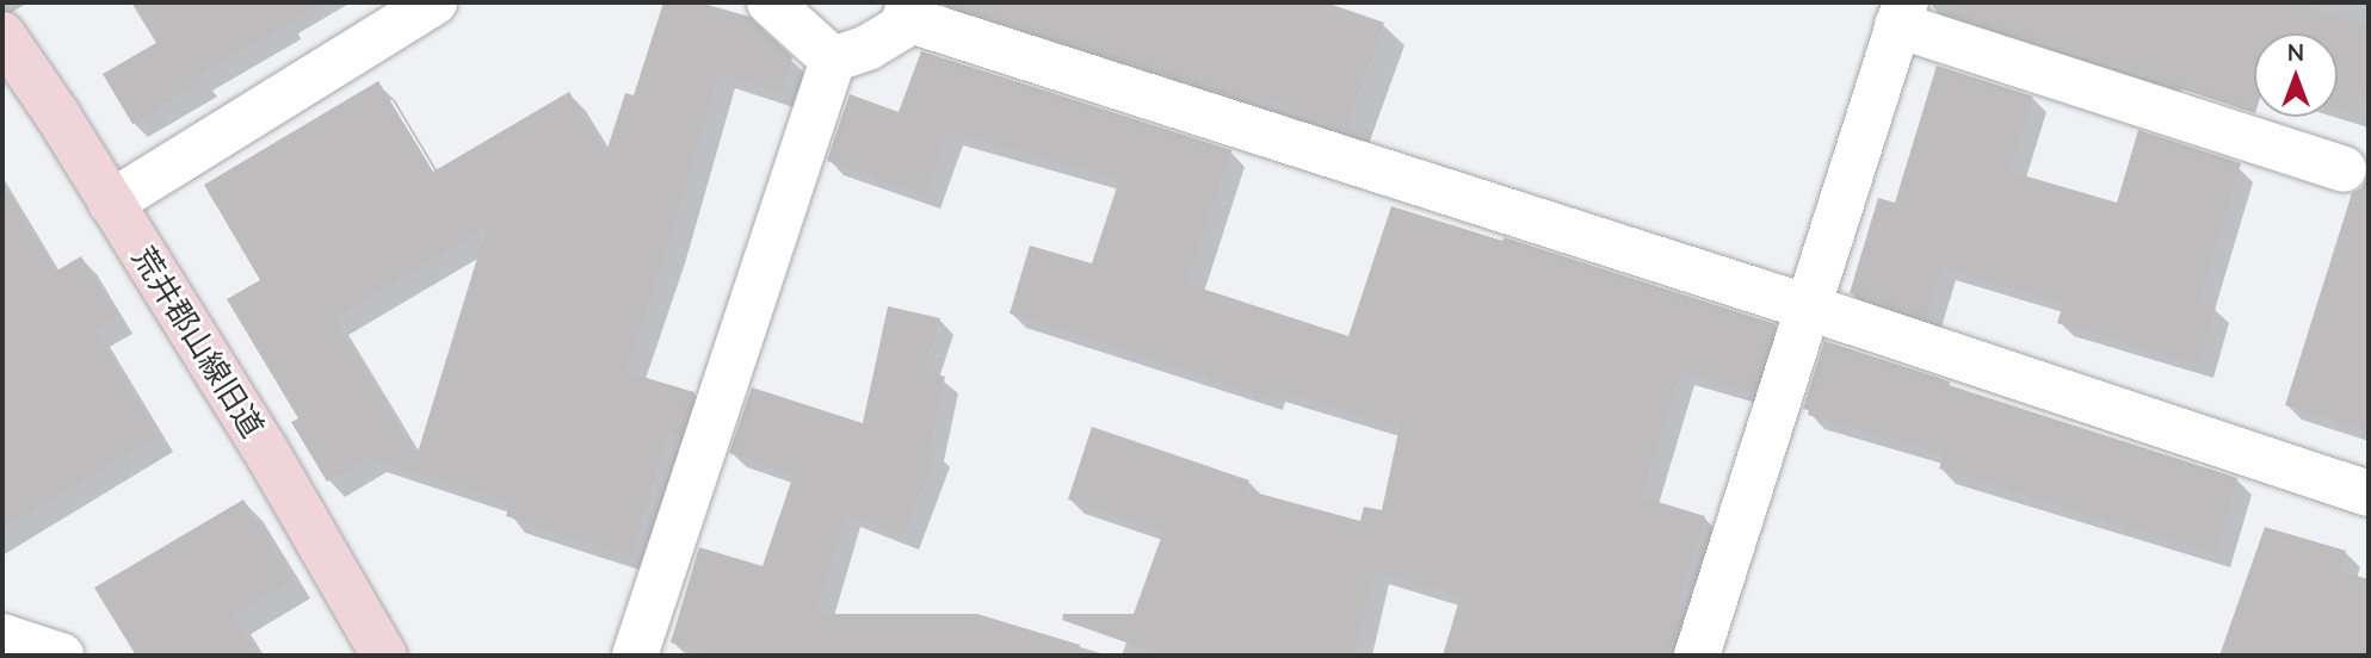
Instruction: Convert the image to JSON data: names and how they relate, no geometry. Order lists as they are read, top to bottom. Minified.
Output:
{"streets":{"street":["荒井郡山線旧道"]},"north":"top"}
